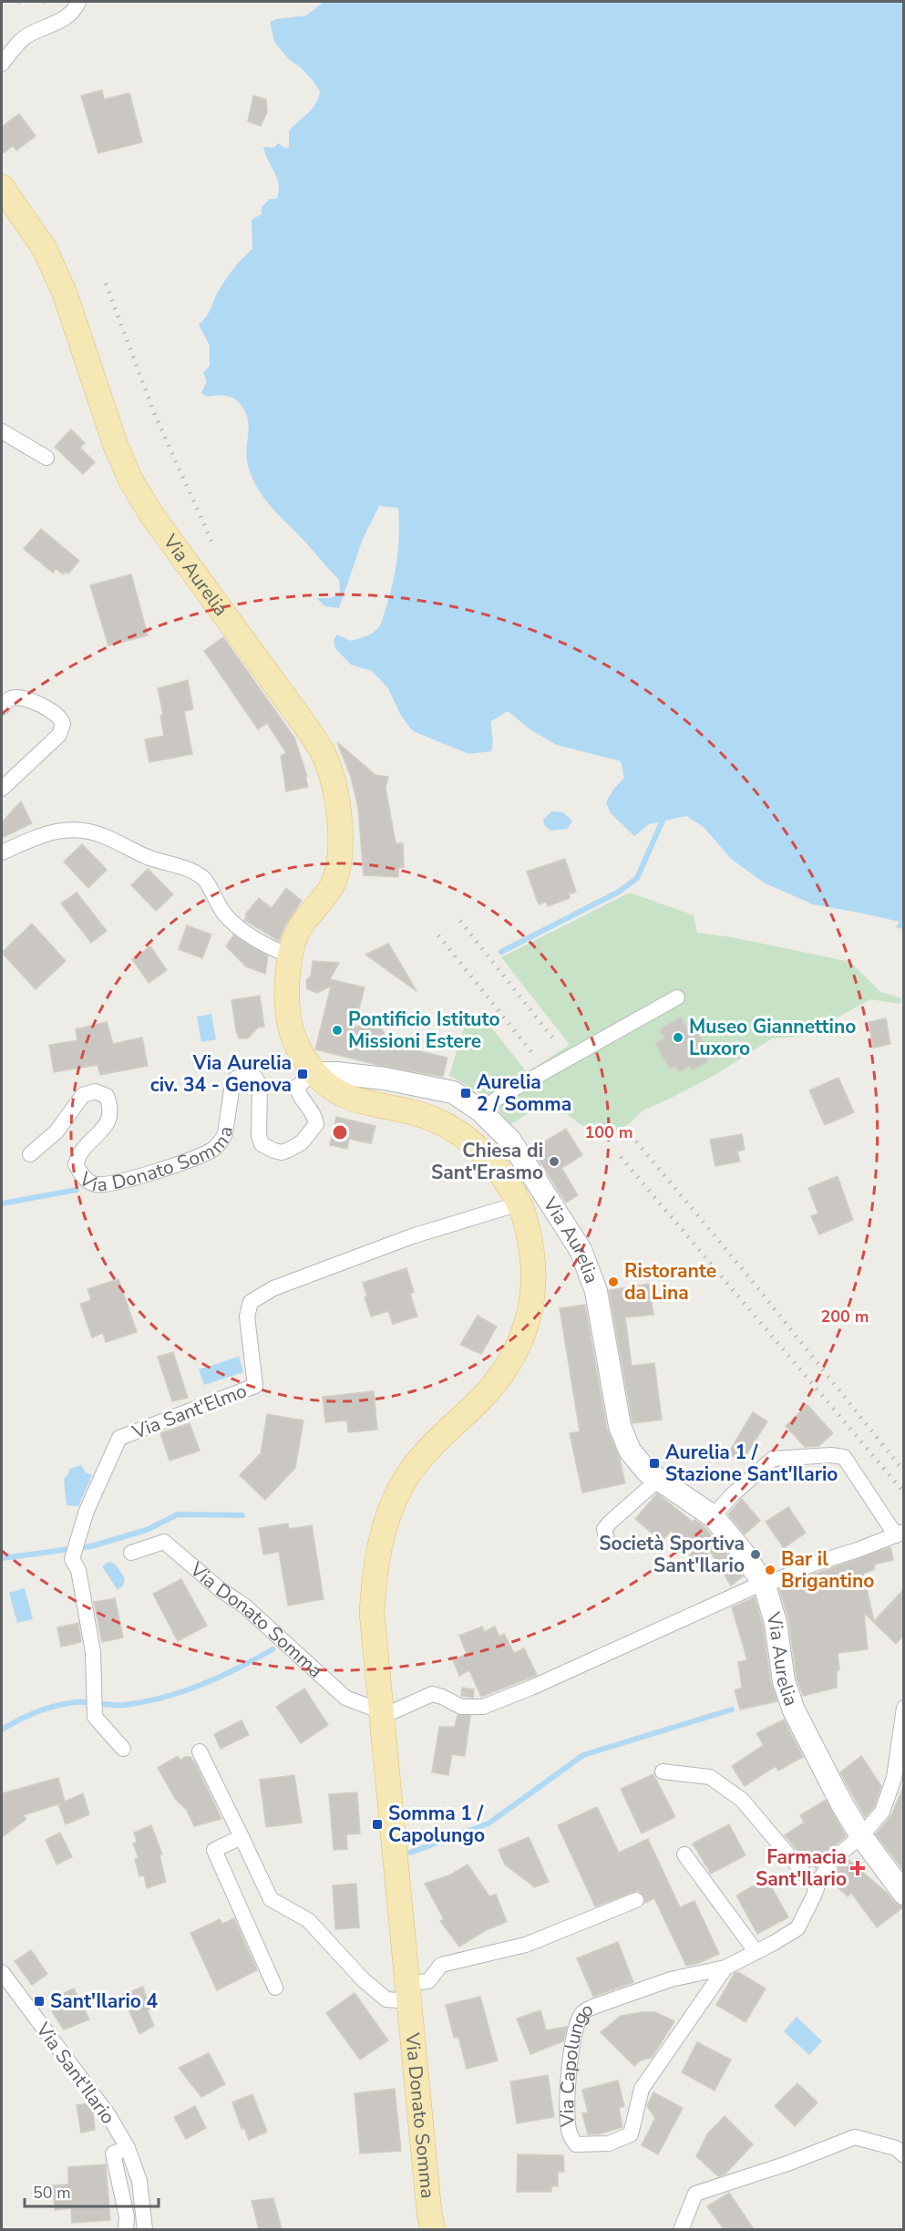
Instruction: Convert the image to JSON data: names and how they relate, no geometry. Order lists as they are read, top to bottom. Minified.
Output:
{"streets":{"main road":["Via Aurelia","Via Donato Somma"],"street":["Via Sant'Elmo","Via Capolungo","Via Sant'Ilario"]},"crossings":[["Via Aurelia","Via Donato Somma"],["Via Aurelia","Via Capolungo"],["Via Donato Somma","Via Sant'Elmo"]],"places":{"other":["Pontificio Istituto Missioni Estere","Museo Giannettino Luxoro","Chiesa di Sant'Erasmo","Ristorante da Lina","Società Sportiva Sant'Ilario","Bar il Brigantino"],"transit":["Via Aurelia civ. 34 - Genova","Aurelia 2 / Somma","Aurelia 1 / Stazione Sant'Ilario","Somma 1 / Capolungo","Sant'Ilario 4"],"health":["Farmacia Sant'Ilario"]},"scale_bar":"50 m","rings":["100 m","200 m"]}
